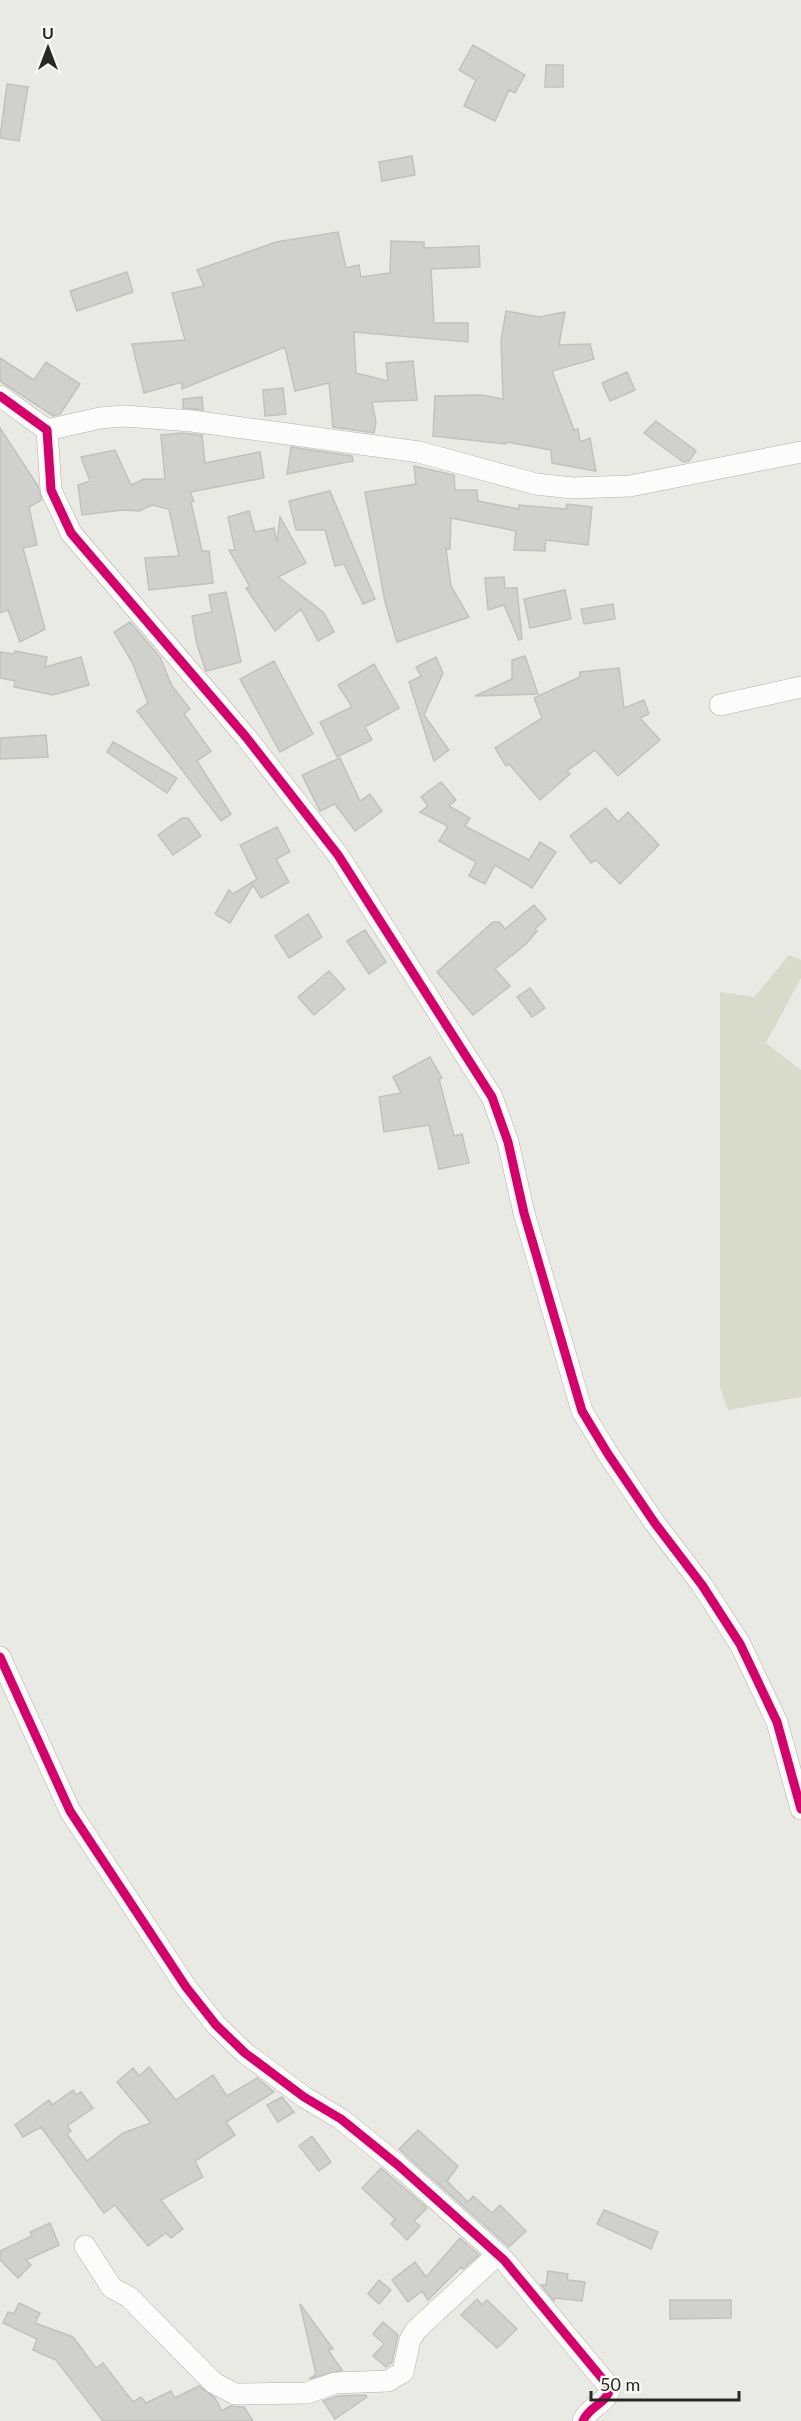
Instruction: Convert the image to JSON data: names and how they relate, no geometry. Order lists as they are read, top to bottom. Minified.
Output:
{"scale_bar":"50 m","north":"top"}
